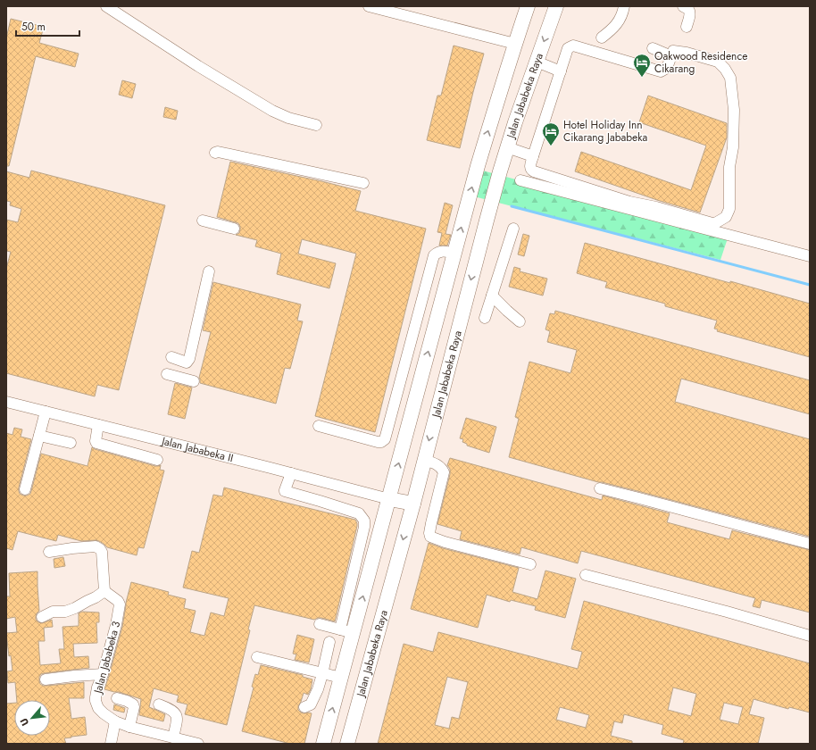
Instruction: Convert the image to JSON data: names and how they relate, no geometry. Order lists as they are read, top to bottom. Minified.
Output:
{"streets":{"main road":["Jalan Jababeka Raya"],"street":["Jalan Jababeka II","Jalan Jababeka 3"]},"places":{"hotel":["Oakwood Residence Cikarang","Hotel Holiday Inn Cikarang Jababeka"]},"scale_bar":"50 m","north":"bottom left"}
